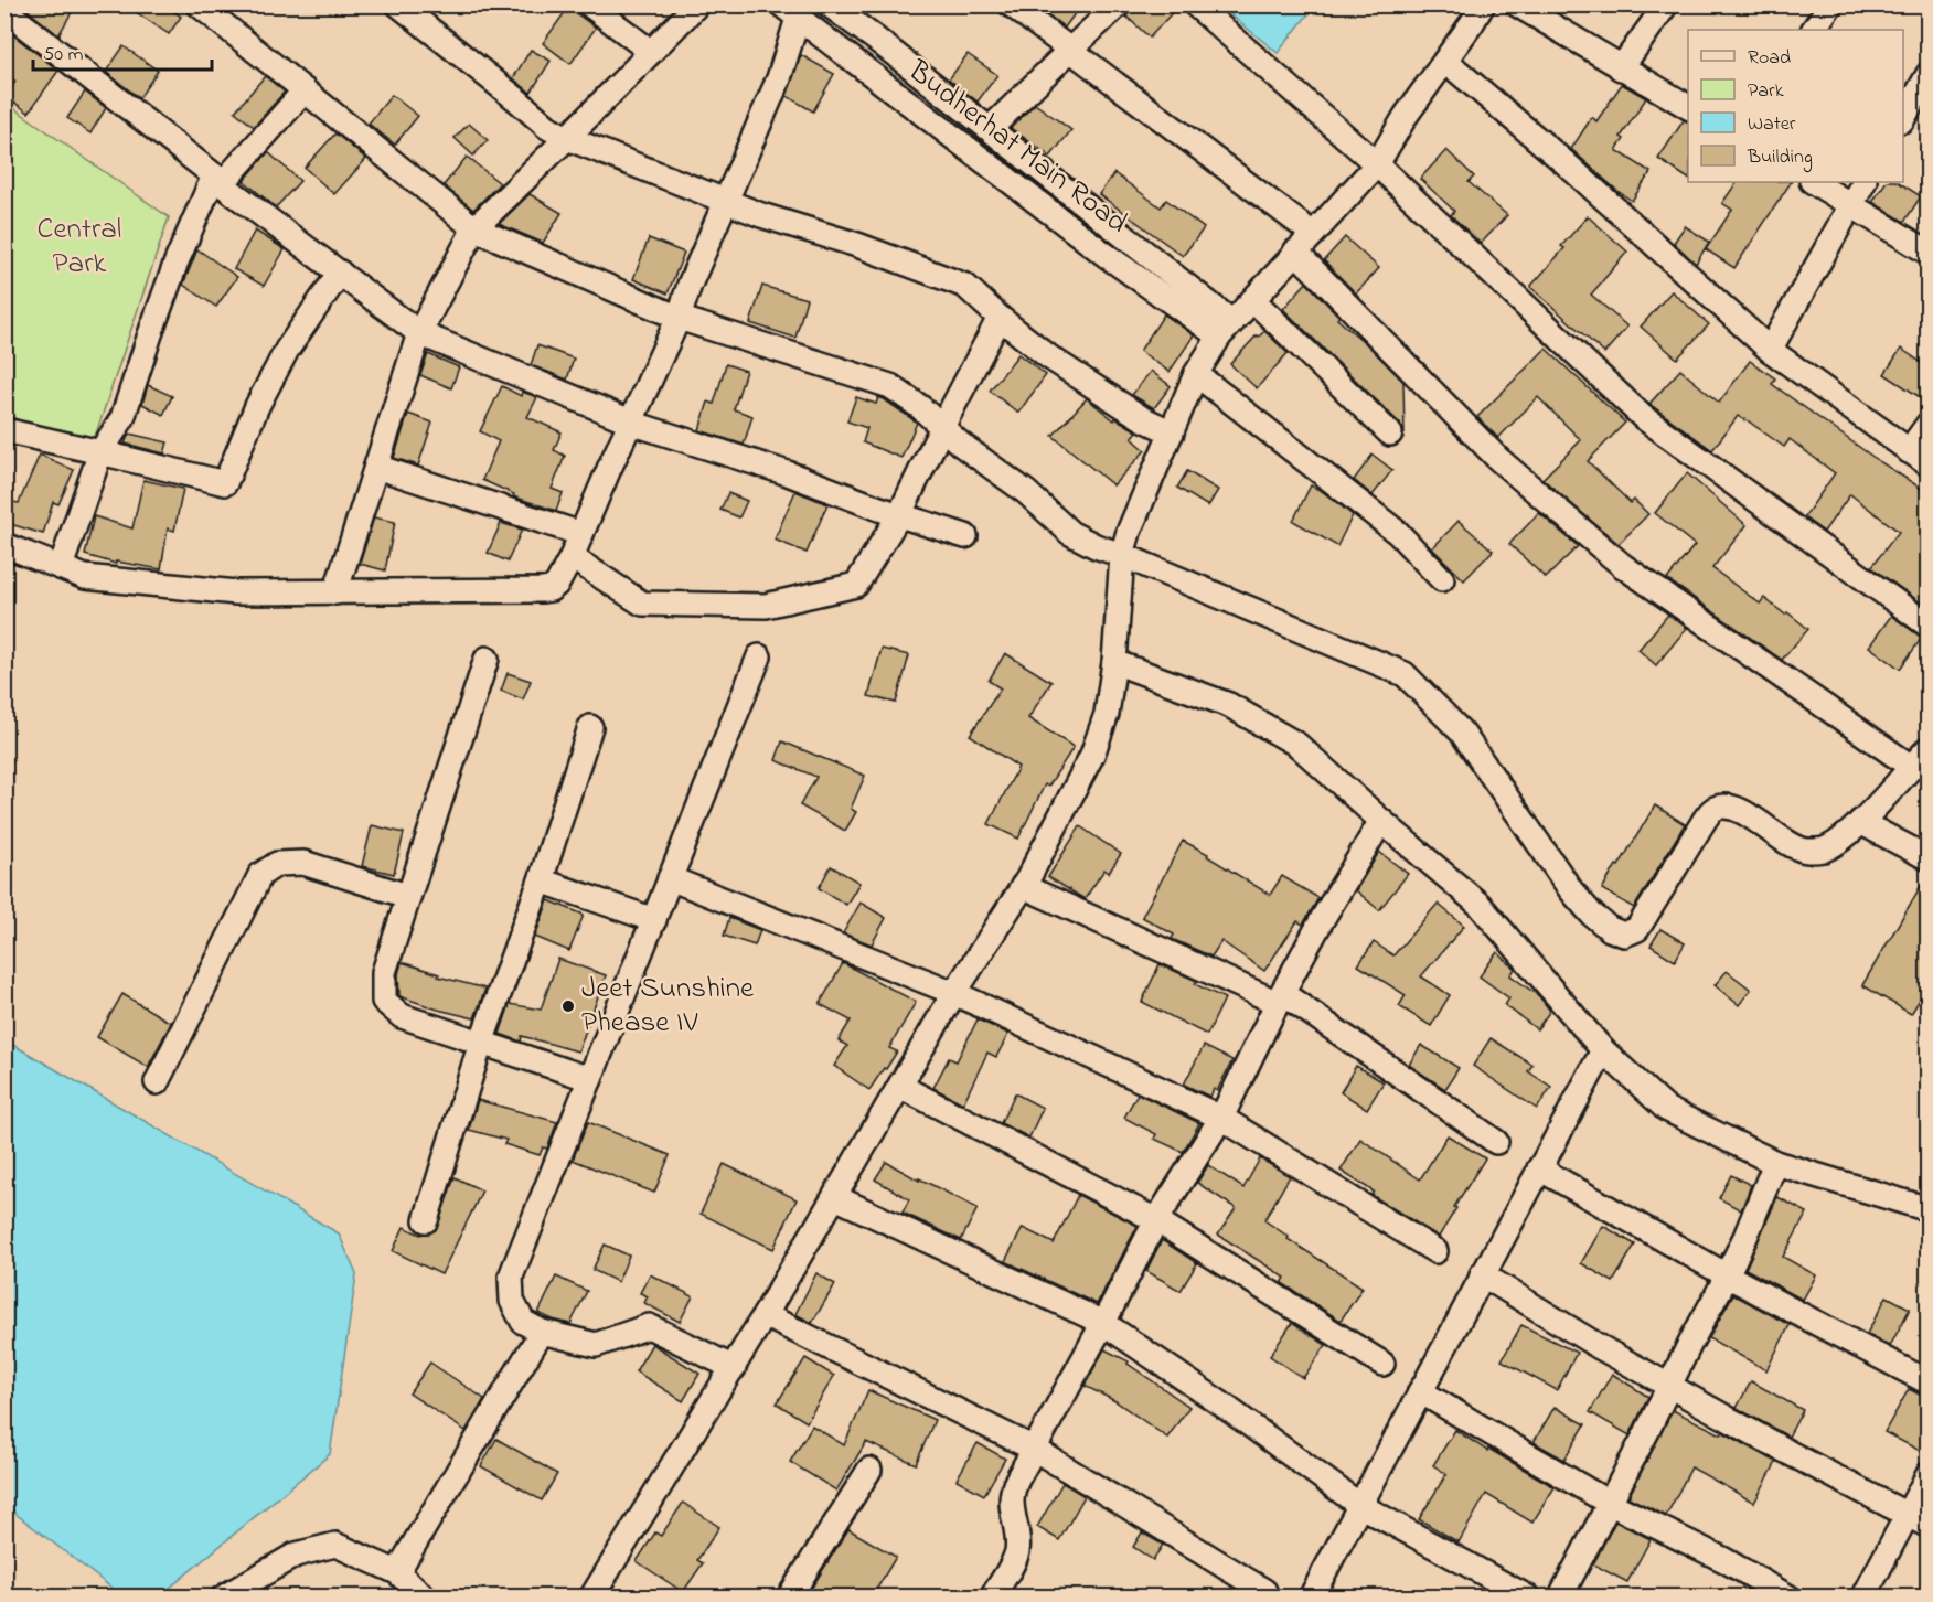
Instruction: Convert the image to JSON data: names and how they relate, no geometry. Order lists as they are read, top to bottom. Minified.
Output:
{"streets":{"street":["Budherhat Main Road"]},"parks":["Central Park"],"places":["Jeet Sunshine Phease IV"],"legend":["Road","Park","Water","Building"],"scale_bar":"50 m"}
